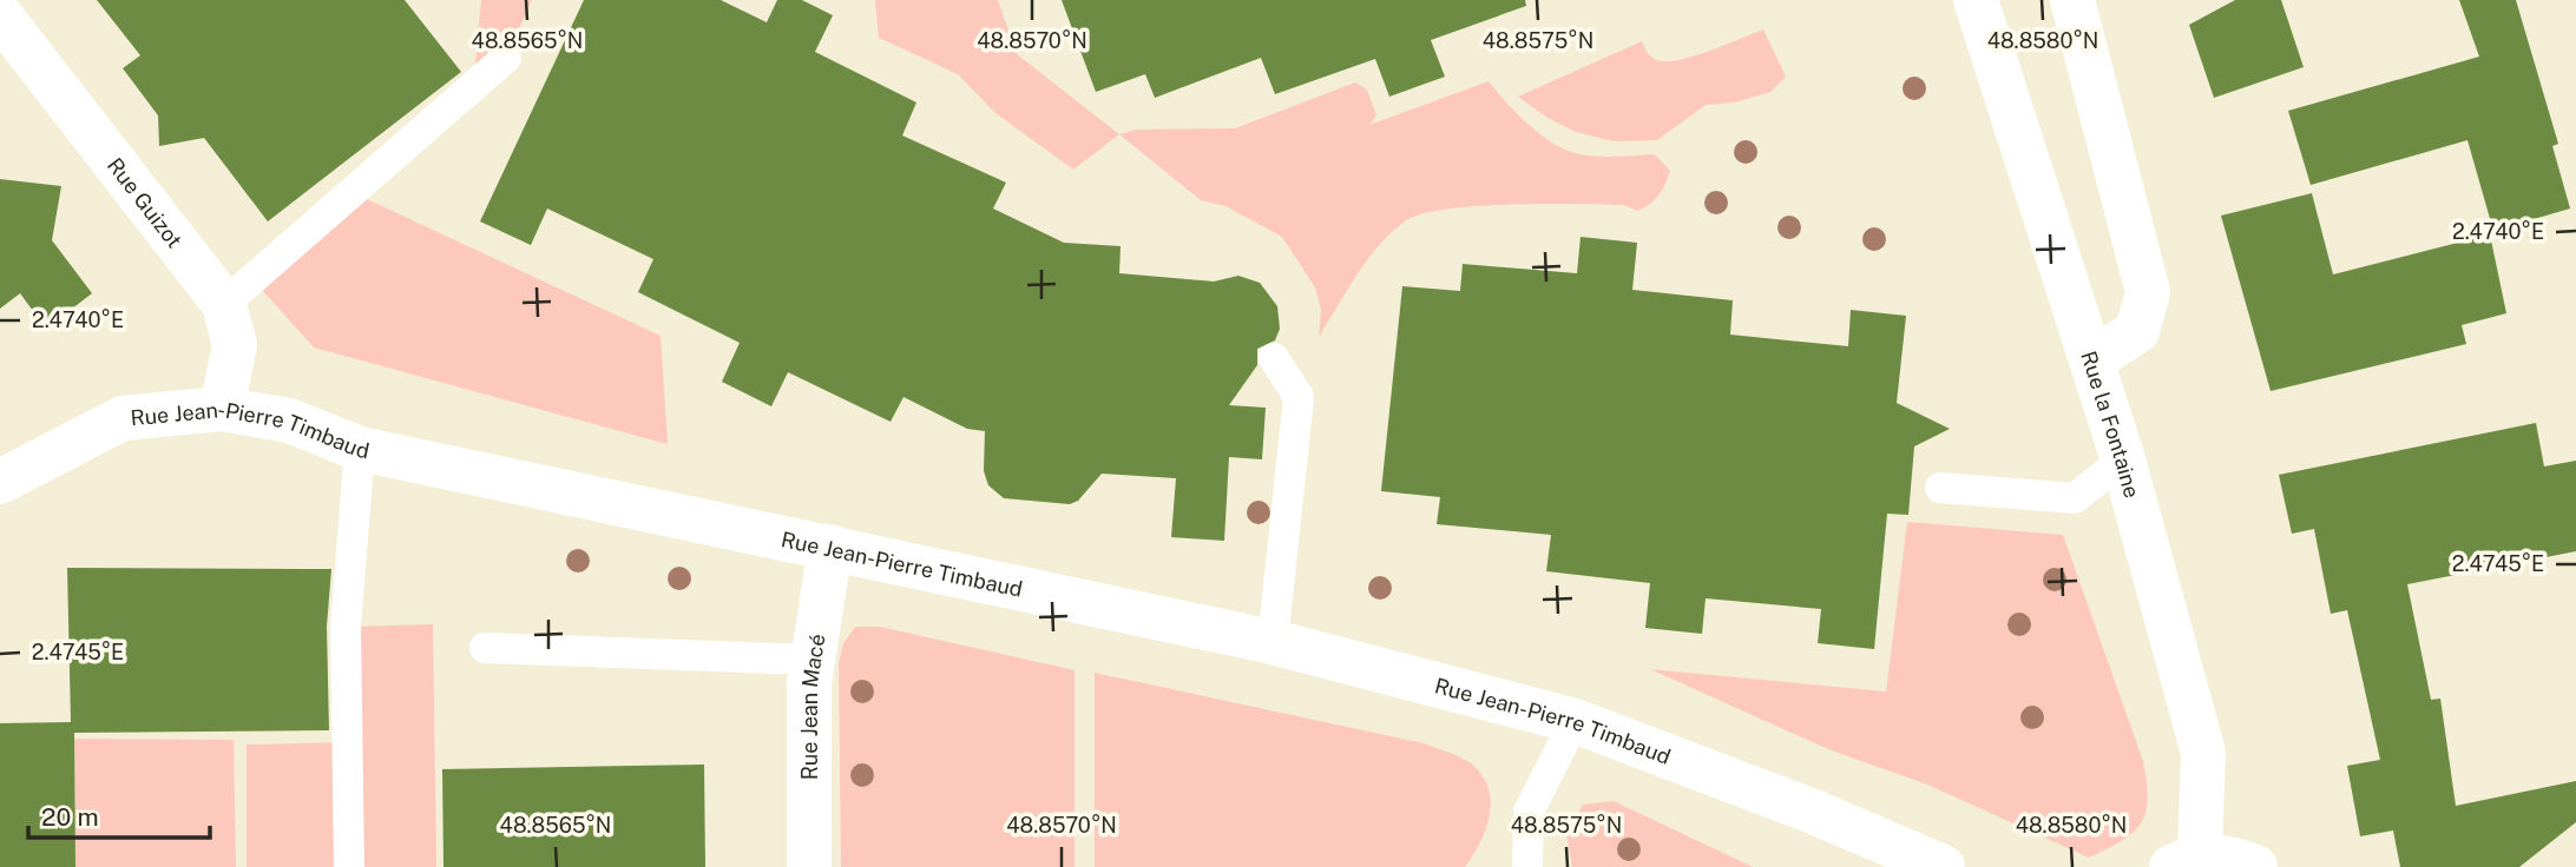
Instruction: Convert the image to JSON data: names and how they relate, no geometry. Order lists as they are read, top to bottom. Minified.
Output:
{"streets":{"street":["Rue Guizot","Rue la Fontaine","Rue Jean-Pierre Timbaud","Rue Jean Macé"]},"crossings":[["Rue Guizot","Rue Jean-Pierre Timbaud"],["Rue Jean-Pierre Timbaud","Rue Jean Macé"]],"scale_bar":"20 m","coordinates":["48.8565°N","48.8570°N","48.8575°N","48.8580°N","2.4740°E","2.4745°E"]}
